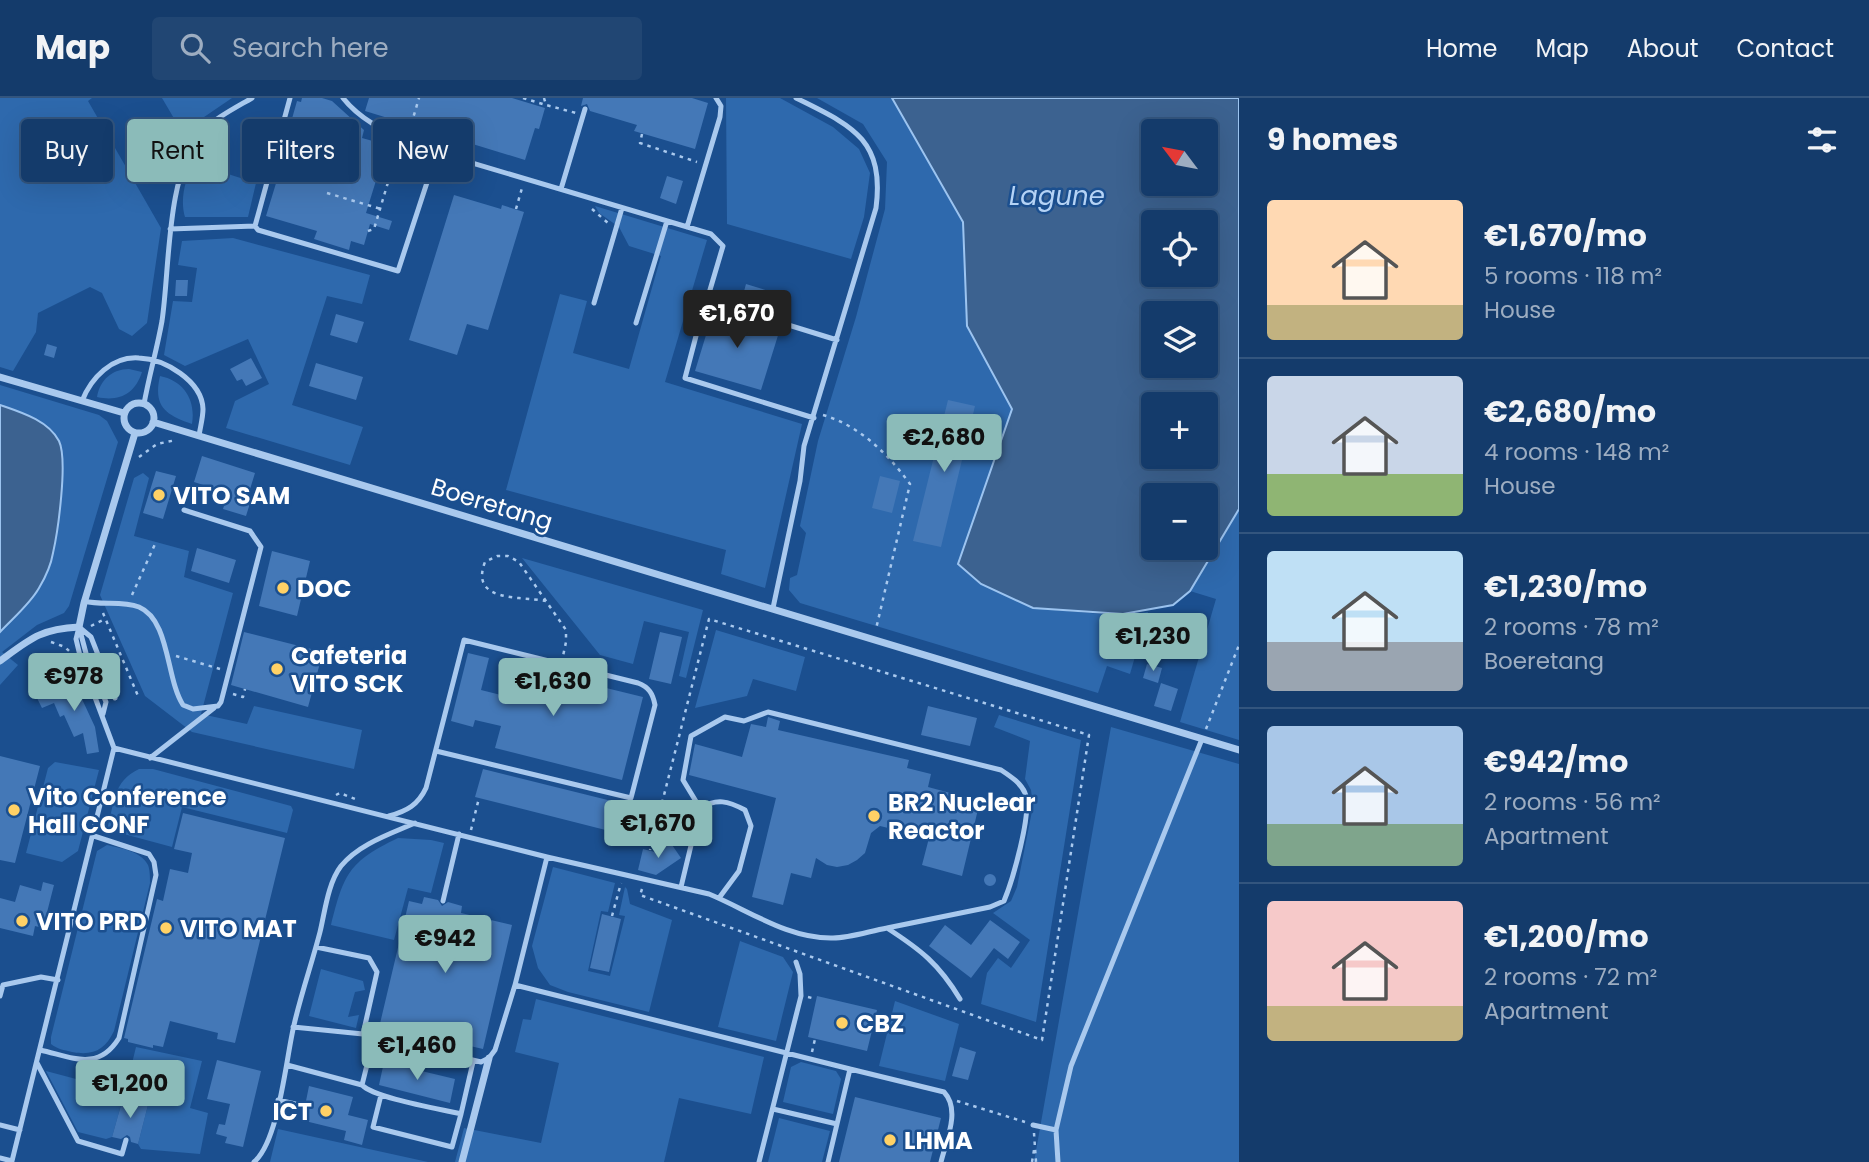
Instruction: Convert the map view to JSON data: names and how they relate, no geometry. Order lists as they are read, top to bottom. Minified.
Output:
{"streets":{"street":["Boeretang"]},"water":["Lagune"],"places":["VITO SAM","DOC","Cafeteria VITO SCK","Vito Conference Hall CONF","BR2 Nuclear Reactor","VITO PRD","VITO MAT","CBZ","ICT","LHMA"],"north":"top left","page":{"header":"Map","search":"Search here","nav":["Home","Map","About","Contact"],"heading":"9 homes","map_buttons":["+","−"],"chip":["Buy","Rent","Filters","New"],"list":[{"name":"€1,670/mo","note":"5 rooms · 118 m² · House"},{"name":"€2,680/mo","note":"4 rooms · 148 m² · House"},{"name":"€1,230/mo","note":"2 rooms · 78 m² · Boeretang"},{"name":"€942/mo","note":"2 rooms · 56 m² · Apartment"},{"name":"€1,200/mo","note":"2 rooms · 72 m² · Apartment"}],"price":["€1,670","€2,680","€1,230","€978","€1,630","€1,670","€942","€1,460","€1,200"]}}
